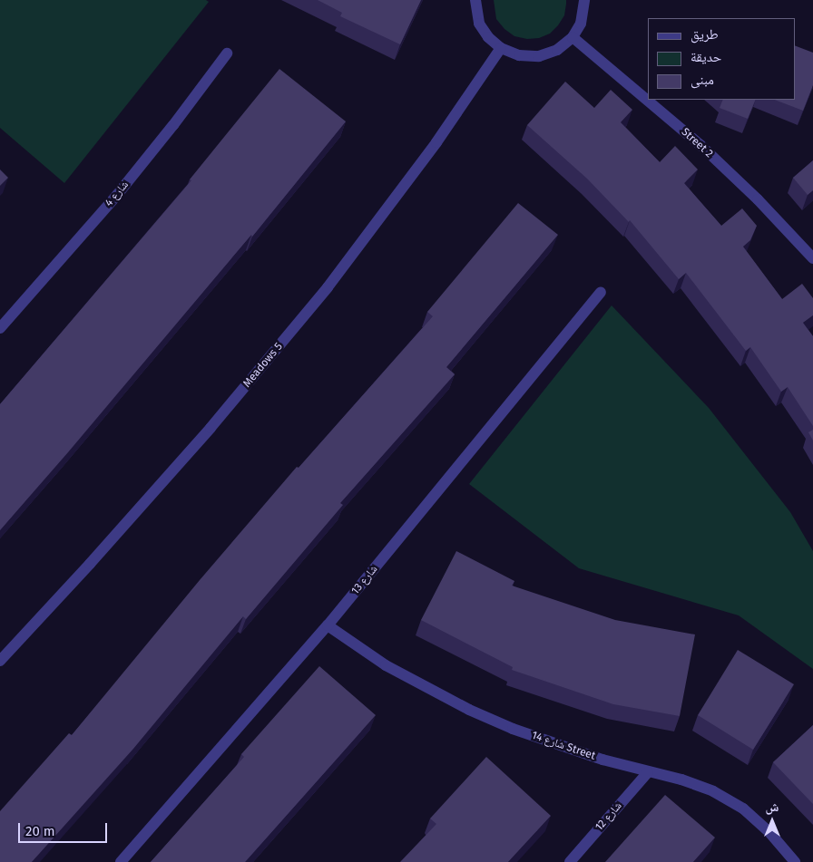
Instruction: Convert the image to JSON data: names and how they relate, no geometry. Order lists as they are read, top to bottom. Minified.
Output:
{"streets":{"street":["Street 2","شارع 4","Meadows 5","شارع 13","شارع 14 Street","شارع 12"]},"crossings":[["شارع 13","شارع 14 Street"],["شارع 14 Street","شارع 12"]],"legend":["طريق","حديقة","مبنى"],"scale_bar":"20 m","north":"top"}
